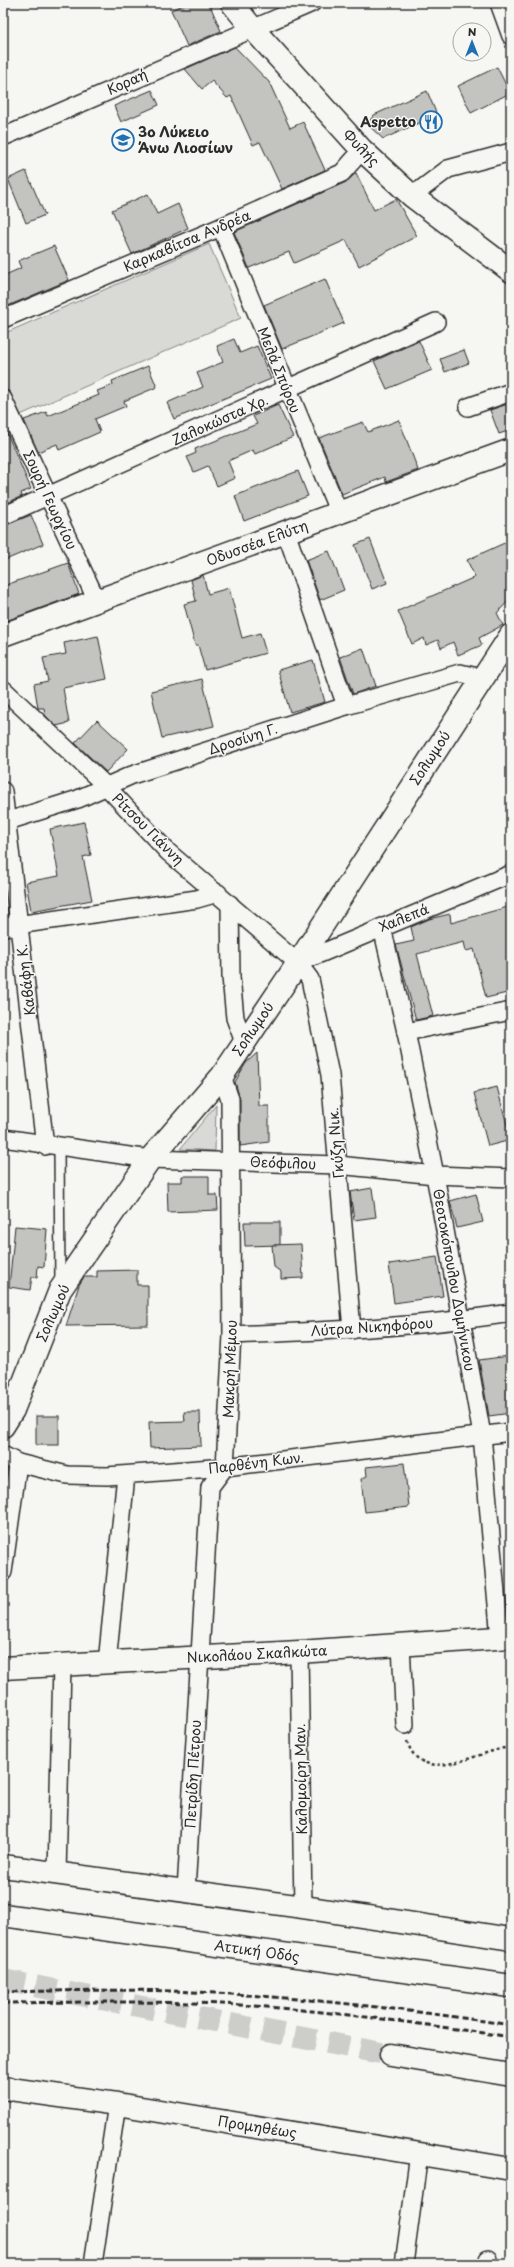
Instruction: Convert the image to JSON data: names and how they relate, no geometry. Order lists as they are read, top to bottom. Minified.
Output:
{"streets":{"main road":["Φυλής","Οδυσσέα Ελύτη","Σολωμού","Νικολάου Σκαλκώτα","Αττική Οδός","Προμηθέως"],"street":["Κοραή","Καρκαβίτσα Ανδρέα","Μελά Σπύρου","Ζαλοκώστα Χρ.","Σουρή Γεωργίου","Δροσίνη Γ.","Ρίτσου Γιάννη","Χαλεπά","Καβάφη Κ.","Γκύζη Νικ.","Θεόφιλου","Θεοτοκόπουλου Δομήνικου","Λύτρα Νικηφόρου","Μακρή Μέμου","Παρθένη Κων.","Πετρίδη Πέτρου","Καλομοίρη Μαν."]},"crossings":[["Κοραή","Φυλής"],["Φυλής","Καρκαβίτσα Ανδρέα"],["Καρκαβίτσα Ανδρέα","Μελά Σπύρου"],["Μελά Σπύρου","Ζαλοκώστα Χρ."],["Μελά Σπύρου","Οδυσσέα Ελύτη"],["Ζαλοκώστα Χρ.","Σουρή Γεωργίου"],["Σουρή Γεωργίου","Οδυσσέα Ελύτη"],["Δροσίνη Γ.","Σολωμού"],["Δροσίνη Γ.","Ρίτσου Γιάννη"],["Δροσίνη Γ.","Καβάφη Κ."],["Σολωμού","Ρίτσου Γιάννη"],["Σολωμού","Χαλεπά"],["Σολωμού","Γκύζη Νικ."],["Σολωμού","Θεόφιλου"],["Σολωμού","Μακρή Μέμου"],["Ρίτσου Γιάννη","Χαλεπά"],["Ρίτσου Γιάννη","Γκύζη Νικ."],["Χαλεπά","Γκύζη Νικ."],["Χαλεπά","Θεοτοκόπουλου Δομήνικου"],["Καβάφη Κ.","Θεόφιλου"],["Γκύζη Νικ.","Θεόφιλου"],["Γκύζη Νικ.","Λύτρα Νικηφόρου"],["Θεόφιλου","Θεοτοκόπουλου Δομήνικου"],["Θεόφιλου","Μακρή Μέμου"],["Θεοτοκόπουλου Δομήνικου","Λύτρα Νικηφόρου"],["Θεοτοκόπουλου Δομήνικου","Παρθένη Κων."],["Θεοτοκόπουλου Δομήνικου","Νικολάου Σκαλκώτα"],["Λύτρα Νικηφόρου","Μακρή Μέμου"],["Μακρή Μέμου","Παρθένη Κων."],["Νικολάου Σκαλκώτα","Πετρίδη Πέτρου"],["Νικολάου Σκαλκώτα","Καλομοίρη Μαν."]],"places":{"restaurant":["Aspetto"],"school or university":["3ο Λύκειο Άνω Λιοσίων"]},"north":"top"}
